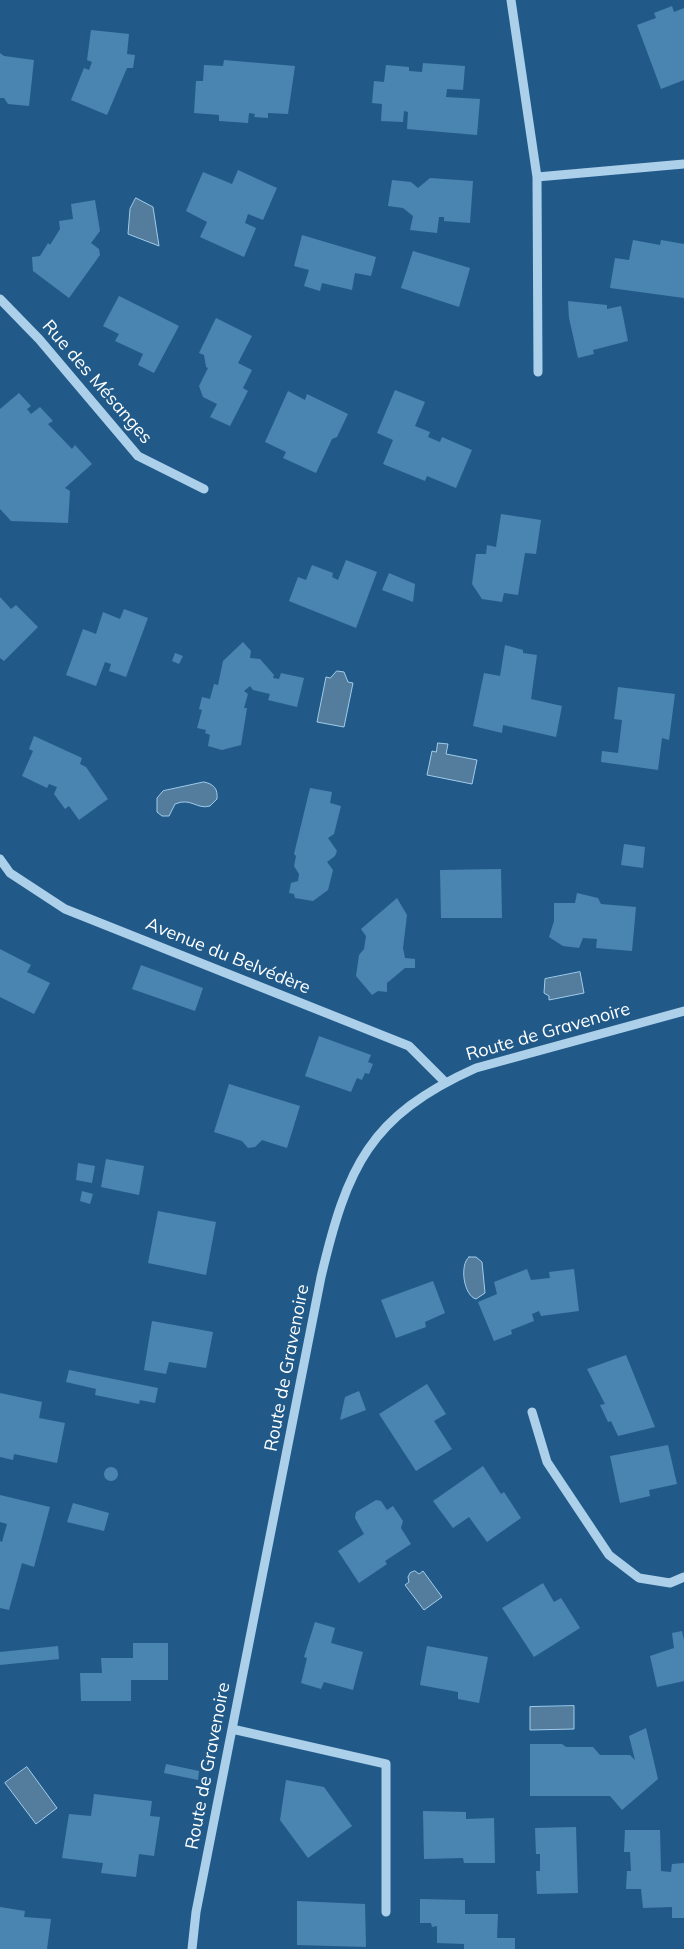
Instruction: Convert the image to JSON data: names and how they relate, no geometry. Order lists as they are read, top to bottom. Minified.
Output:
{"streets":{"street":["Rue des Mésanges","Avenue du Belvédère","Route de Gravenoire"]},"crossings":[["Avenue du Belvédère","Route de Gravenoire"]]}
